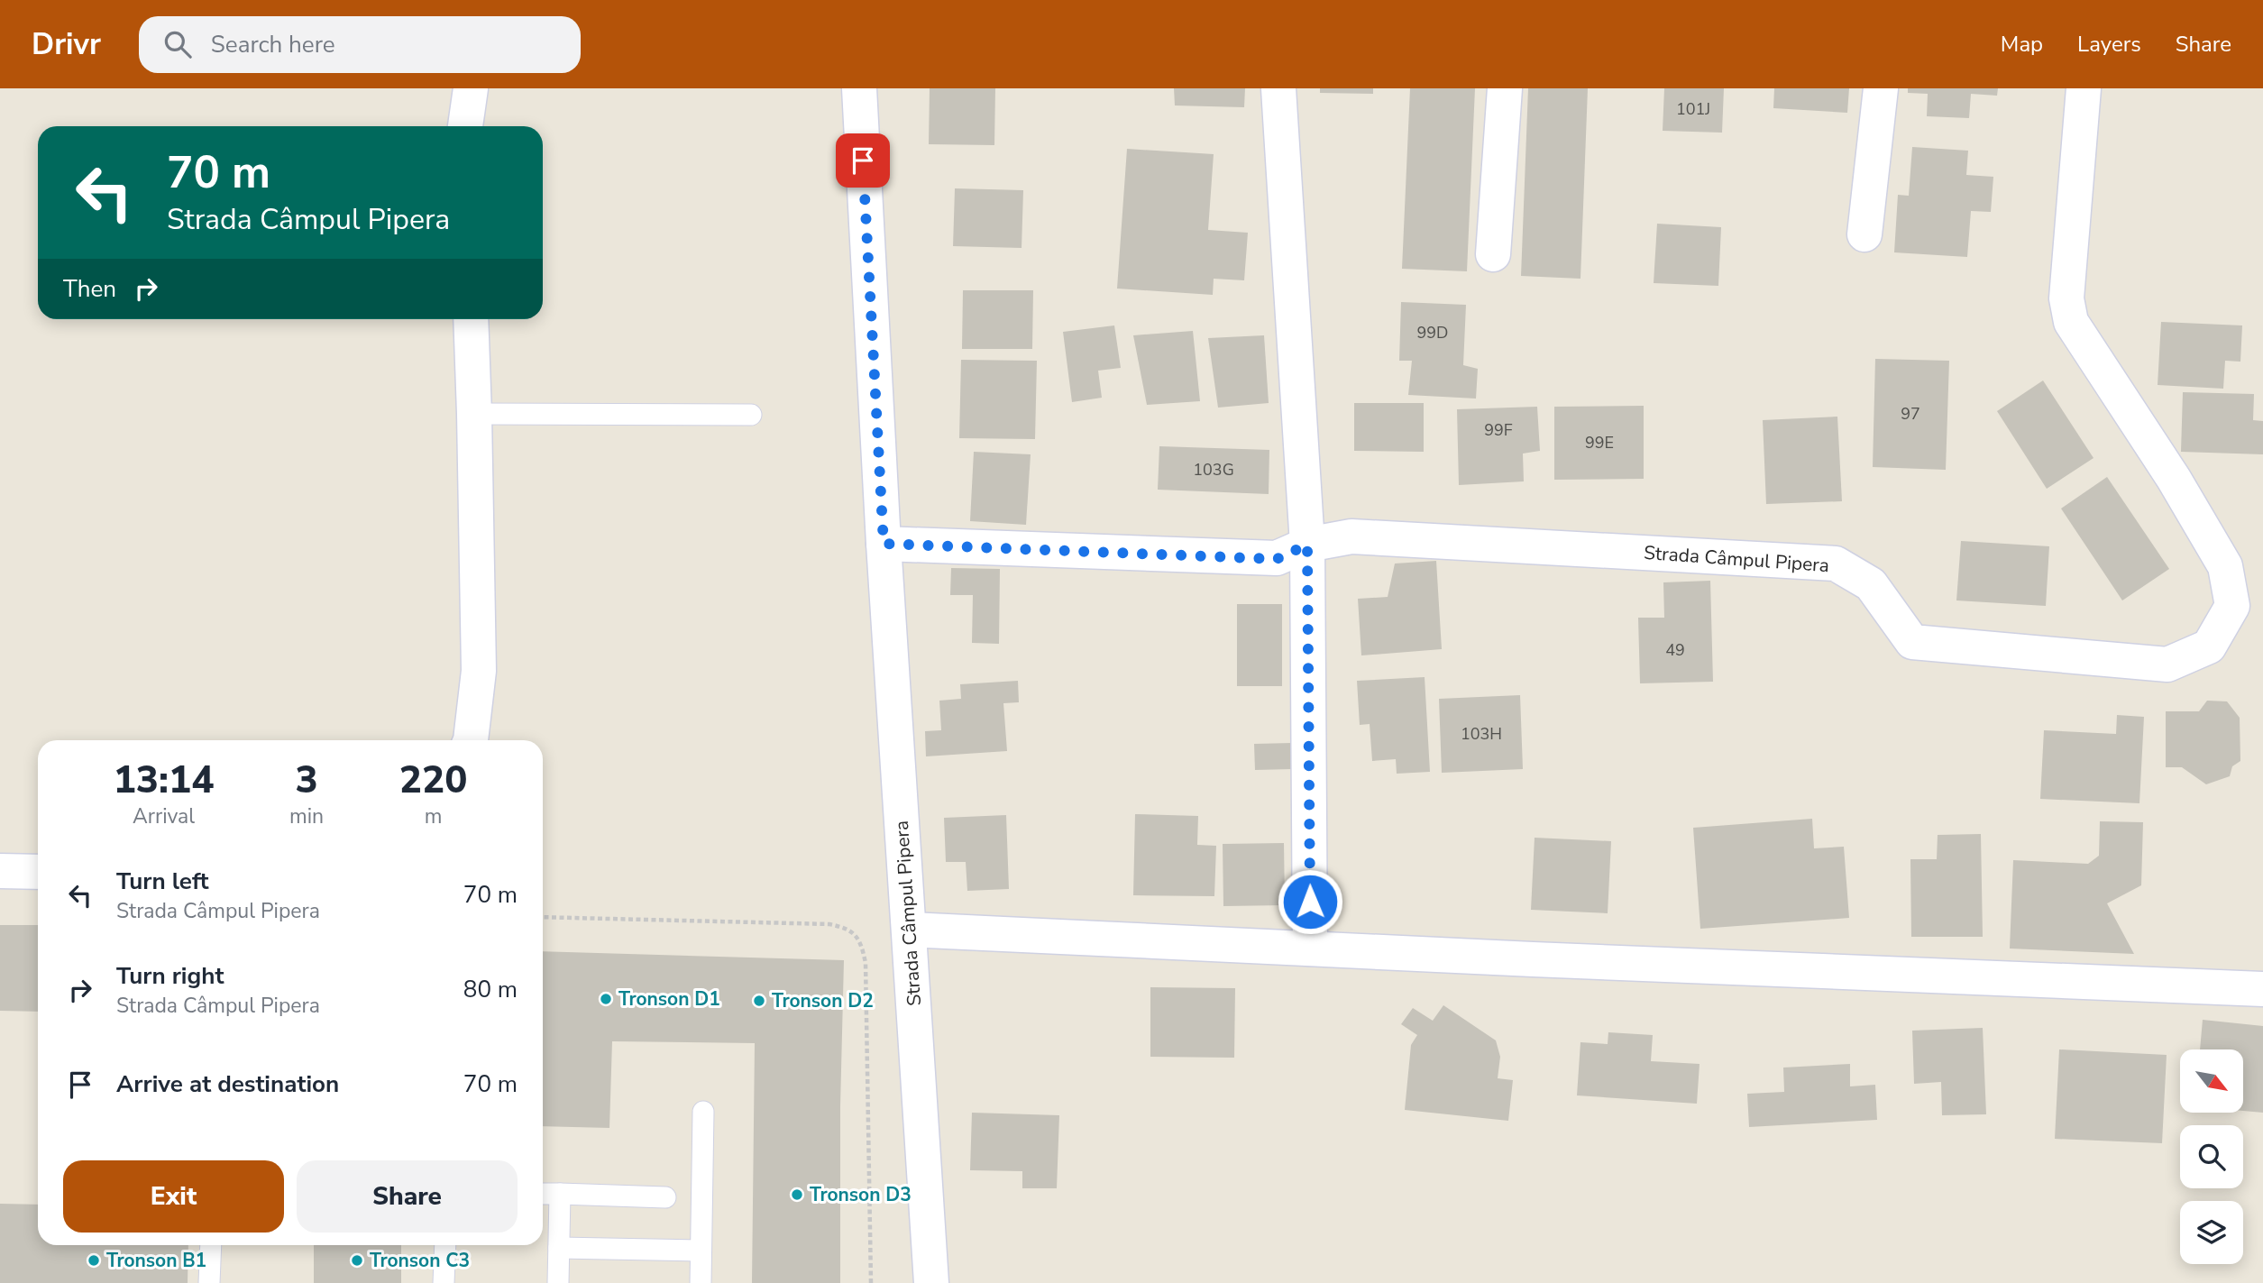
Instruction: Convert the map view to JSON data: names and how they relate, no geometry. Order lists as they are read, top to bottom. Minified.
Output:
{"streets":{"street":["Strada Câmpul Pipera"]},"places":["Tronson D1","Tronson D2","Tronson D3","Tronson B1","Tronson C3"],"house_numbers":["101J","99D","97","99F","99E","103G","49","103H"],"north":"bottom right","page":{"header":"Drivr","search":"Search here","nav":["Map","Layers","Share"],"turn":["70 m","Strada Câmpul Pipera"],"then":"Then","eta":["13:14","Arrival","3","min","220","m"],"list":[{"name":"Turn left","note":"Strada Câmpul Pipera","value":"70 m"},{"name":"Turn right","note":"Strada Câmpul Pipera","value":"80 m"},{"name":"Arrive at destination","value":"70 m"}],"buttons":["Exit","Share"]}}
